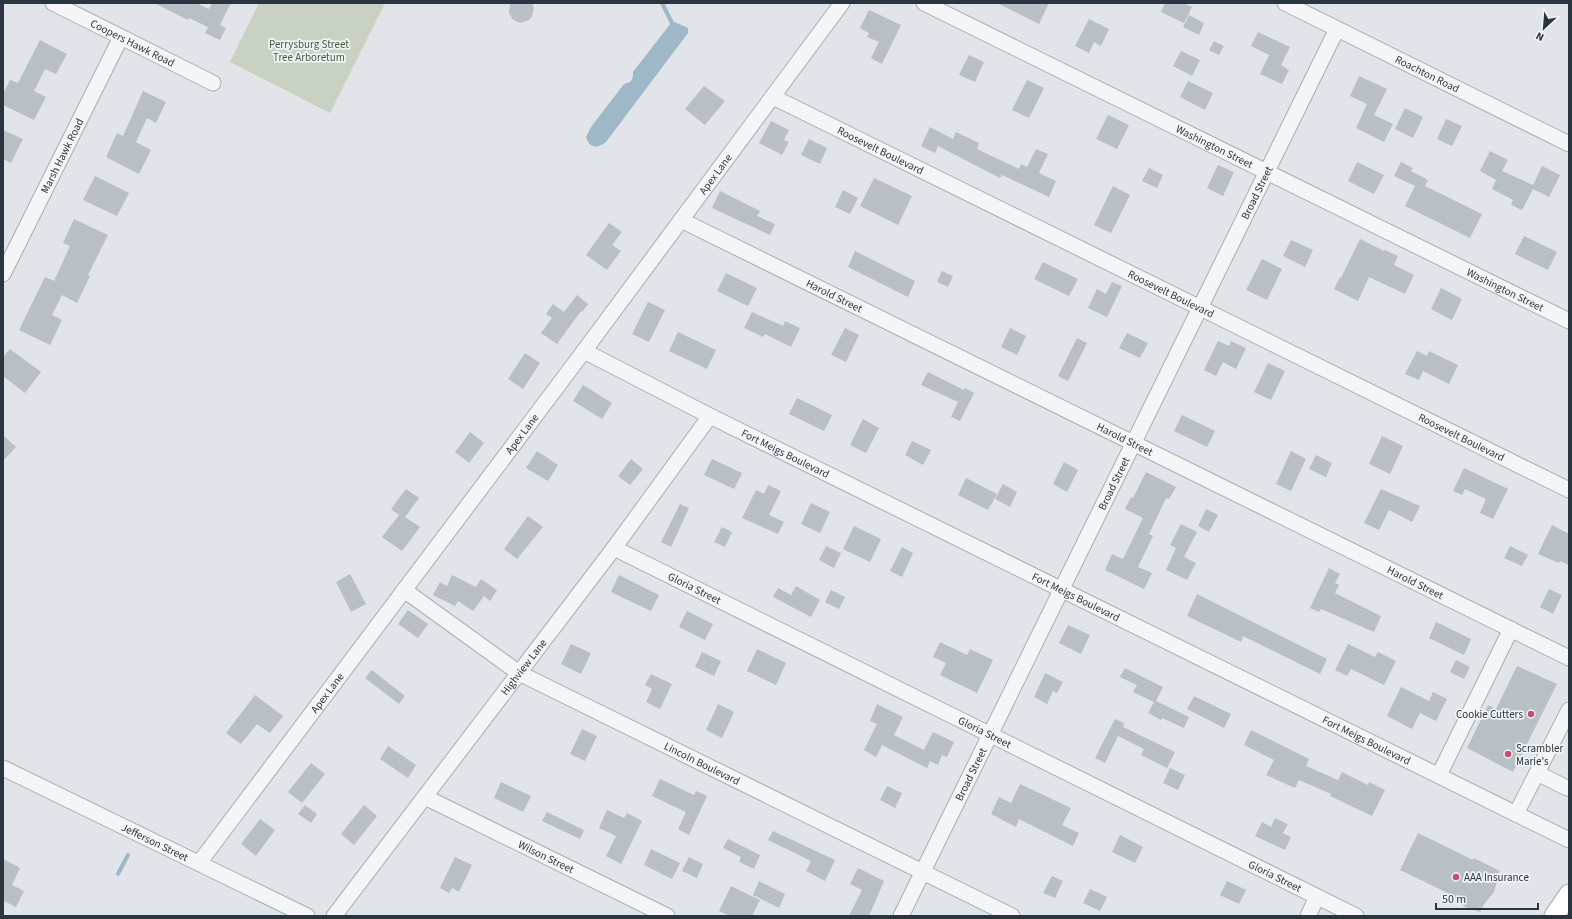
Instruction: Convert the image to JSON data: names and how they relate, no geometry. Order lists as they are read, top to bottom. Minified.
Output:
{"streets":{"street":["Coopers Hawk Road","Roachton Road","Washington Street","Roosevelt Boulevard","Marsh Hawk Road","Apex Lane","Broad Street","Harold Street","Fort Meigs Boulevard","Gloria Street","Highview Lane","Lincoln Boulevard","Jefferson Street","Wilson Street"]},"crossings":[["Coopers Hawk Road","Marsh Hawk Road"],["Roachton Road","Broad Street"],["Washington Street","Broad Street"],["Roosevelt Boulevard","Apex Lane"],["Roosevelt Boulevard","Broad Street"],["Apex Lane","Harold Street"],["Apex Lane","Fort Meigs Boulevard"],["Apex Lane","Lincoln Boulevard"],["Apex Lane","Jefferson Street"],["Broad Street","Harold Street"],["Broad Street","Fort Meigs Boulevard"],["Broad Street","Gloria Street"],["Broad Street","Lincoln Boulevard"],["Fort Meigs Boulevard","Highview Lane"],["Gloria Street","Highview Lane"],["Highview Lane","Lincoln Boulevard"],["Highview Lane","Wilson Street"]],"parks":["Perrysburg Street Tree Arboretum"],"places":["Cookie Cutters","Scrambler Marie's","AAA Insurance"],"scale_bar":"50 m","north":"bottom left"}
